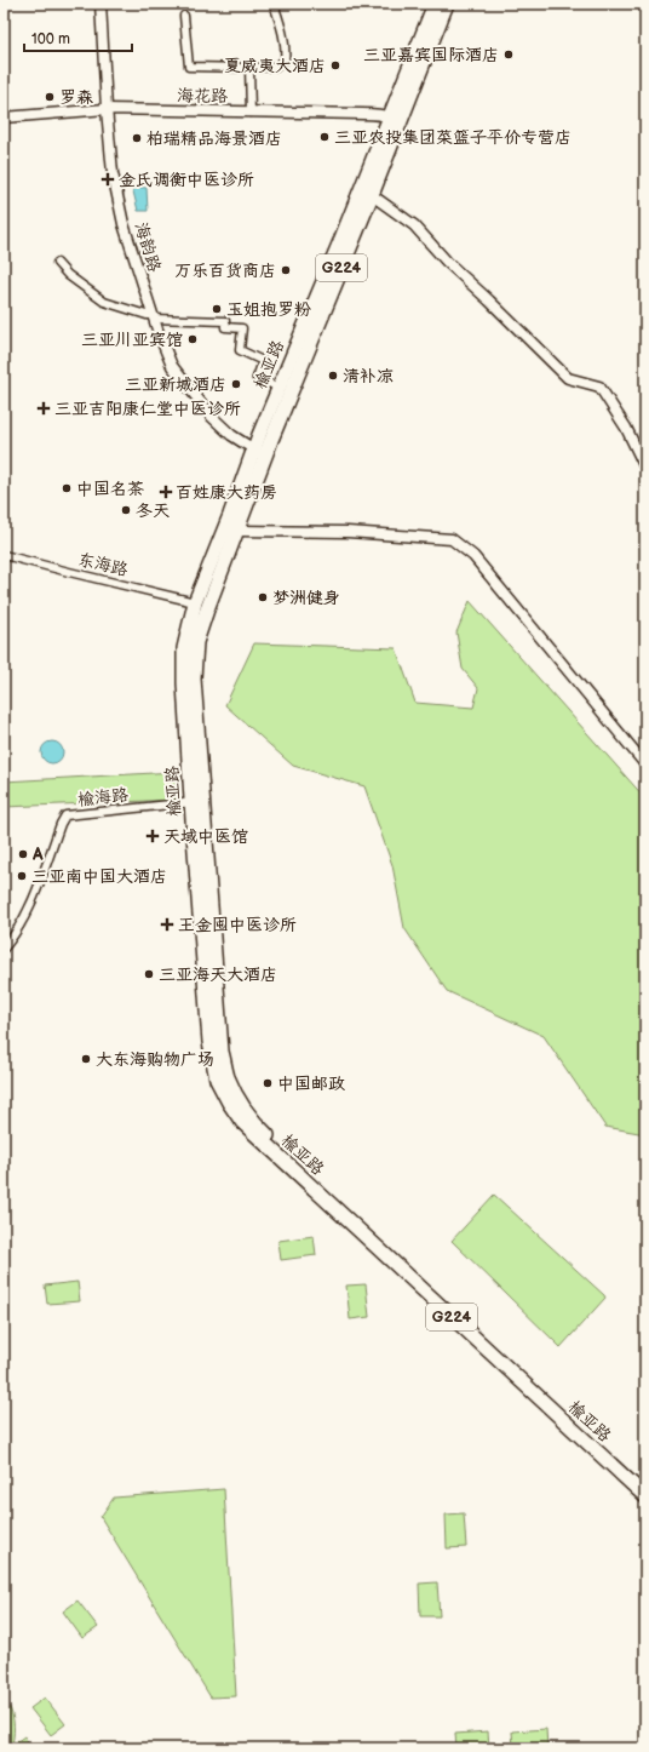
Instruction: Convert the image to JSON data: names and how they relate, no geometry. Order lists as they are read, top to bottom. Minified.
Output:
{"streets":{"highway":["G224","榆亚路"],"street":["海花路","海韵路","东海路","榆海路"]},"crossings":[["海花路","海韵路"],["海花路","榆亚路"],["海韵路","榆亚路"],["榆亚路","东海路"],["榆亚路","榆海路"]],"places":{"other":["三亚嘉宾国际酒店","夏威夷大酒店","罗森","三亚农投集团菜篮子平价专营店","柏瑞精品海景酒店","万乐百货商店","玉姐抱罗粉","三亚川亚宾馆","清补凉","三亚新城酒店","中国名茶","冬天","梦洲健身","A","三亚南中国大酒店","三亚海天大酒店","大东海购物广场","中国邮政"],"health":["金氏调衡中医诊所","三亚吉阳康仁堂中医诊所","百姓康大药房","天域中医馆","王金囤中医诊所"]},"scale_bar":"100 m"}
